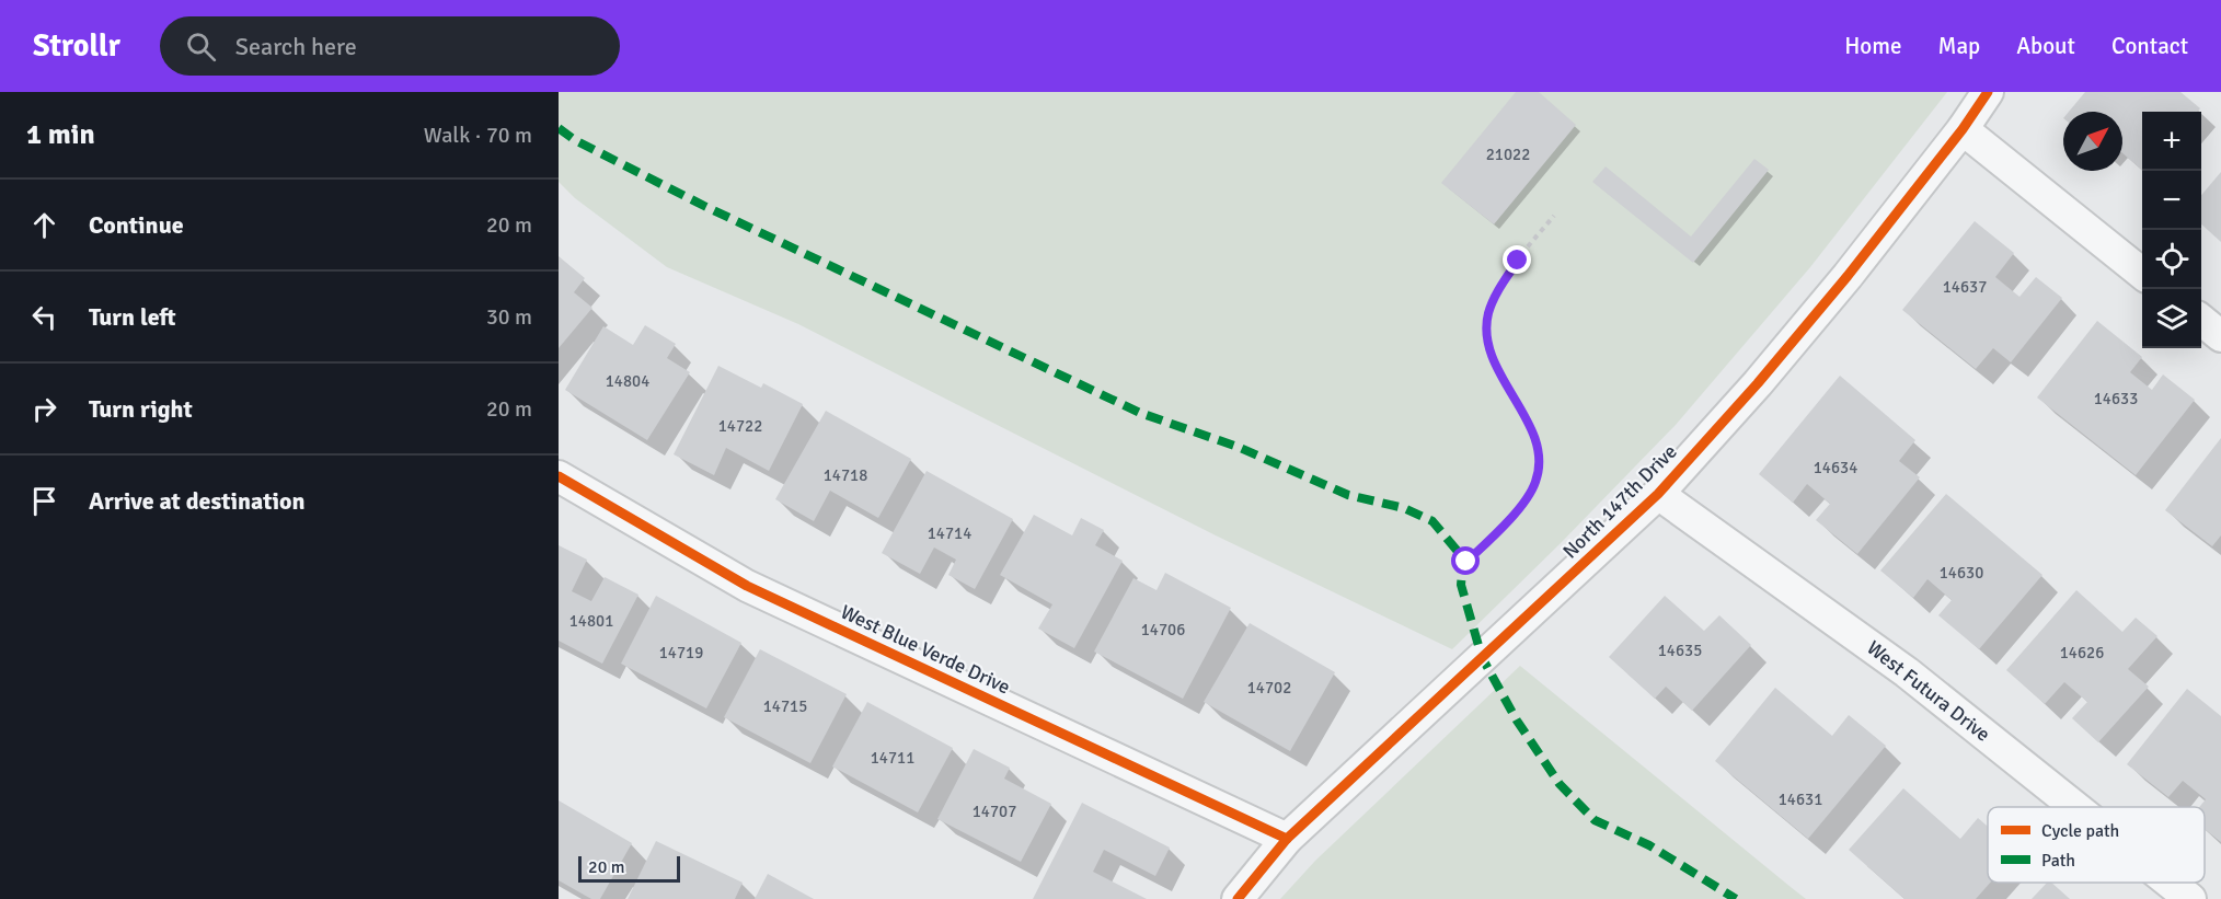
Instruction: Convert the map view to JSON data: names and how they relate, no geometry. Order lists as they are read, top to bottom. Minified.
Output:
{"streets":{"street":["North 147th Drive","West Blue Verde Drive","West Futura Drive"]},"crossings":[["North 147th Drive","West Blue Verde Drive"],["North 147th Drive","West Futura Drive"]],"house_numbers":["21022","14637","14804","14633","14722","14634","14718","14714","14630","14801","14706","14635","14719","14626","14702","14715","14711","14631","14707"],"legend":["Cycle path","Path"],"scale_bar":"20 m","north":"top right","page":{"header":"Strollr","search":"Search here","nav":["Home","Map","About","Contact"],"heading":["1 min","Walk · 70 m"],"map_buttons":["+","−"],"list":[["Continue","20 m"],["Turn left","30 m"],["Turn right","20 m"],"Arrive at destination"],"scale":"20 m"}}
